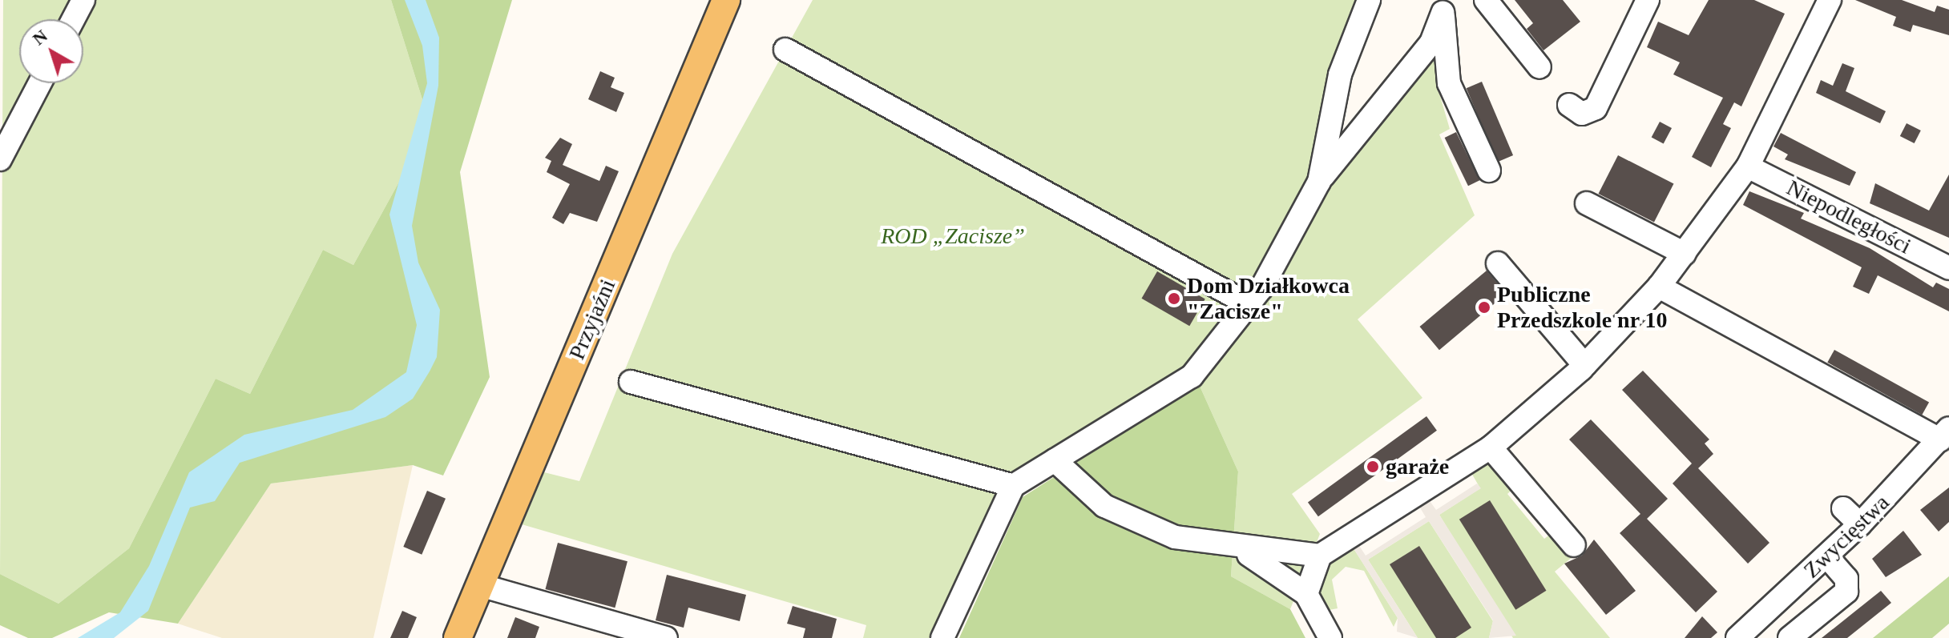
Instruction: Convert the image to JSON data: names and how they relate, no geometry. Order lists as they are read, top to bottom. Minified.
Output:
{"streets":{"main road":["Przyjaźni"],"street":["Niepodległości","Zwycięstwa"]},"parks":["ROD „Zacisze”"],"places":["Dom Działkowca \"Zacisze\"","Publiczne Przedszkole nr 10","garaże"],"north":"top left"}
